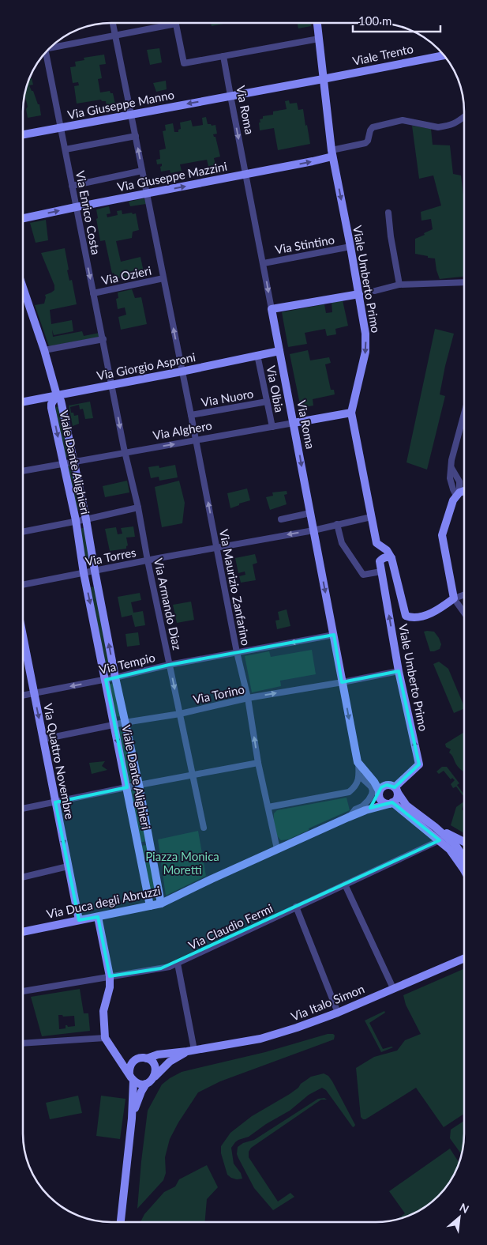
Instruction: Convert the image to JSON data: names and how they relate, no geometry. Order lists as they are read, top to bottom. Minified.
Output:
{"streets":{"main road":["Viale Trento","Via Giuseppe Manno","Via Roma","Via Giuseppe Mazzini","Viale Umberto Primo","Via Giorgio Asproni","Via Alghero","Viale Dante Alighieri","Via Quattro Novembre","Via Duca degli Abruzzi","Via Italo Simon"],"street":["Via Enrico Costa","Via Stintino","Via Ozieri","Via Olbia","Via Nuoro","Via Torres","Via Maurizio Zanfarino","Via Armando Diaz","Via Tempio","Via Torino","Via Claudio Fermi"]},"crossings":[["Viale Trento","Via Giuseppe Manno"],["Viale Trento","Via Roma"],["Viale Trento","Viale Umberto Primo"],["Via Giuseppe Manno","Via Roma"],["Via Giuseppe Manno","Via Enrico Costa"],["Via Giuseppe Manno","Via Maurizio Zanfarino"],["Via Roma","Via Giuseppe Mazzini"],["Via Roma","Via Stintino"],["Via Roma","Viale Umberto Primo"],["Via Roma","Via Giorgio Asproni"],["Via Roma","Via Alghero"],["Via Roma","Via Torres"],["Via Roma","Via Tempio"],["Via Roma","Via Torino"],["Via Giuseppe Mazzini","Via Enrico Costa"],["Via Giuseppe Mazzini","Viale Umberto Primo"],["Via Giuseppe Mazzini","Via Maurizio Zanfarino"],["Via Enrico Costa","Via Ozieri"],["Via Enrico Costa","Via Giorgio Asproni"],["Via Enrico Costa","Via Armando Diaz"],["Via Stintino","Viale Umberto Primo"],["Via Ozieri","Via Maurizio Zanfarino"],["Viale Umberto Primo","Via Alghero"],["Viale Umberto Primo","Via Torres"],["Viale Umberto Primo","Via Torino"],["Via Giorgio Asproni","Via Olbia"],["Via Giorgio Asproni","Viale Dante Alighieri"],["Via Giorgio Asproni","Via Maurizio Zanfarino"],["Via Giorgio Asproni","Via Armando Diaz"],["Via Olbia","Via Nuoro"],["Via Olbia","Via Alghero"],["Via Nuoro","Via Maurizio Zanfarino"],["Via Alghero","Viale Dante Alighieri"],["Via Alghero","Via Maurizio Zanfarino"],["Via Alghero","Via Armando Diaz"],["Viale Dante Alighieri","Via Torres"],["Viale Dante Alighieri","Via Tempio"],["Viale Dante Alighieri","Via Torino"],["Viale Dante Alighieri","Via Duca degli Abruzzi"],["Via Torres","Via Maurizio Zanfarino"],["Via Torres","Via Armando Diaz"],["Via Maurizio Zanfarino","Via Tempio"],["Via Maurizio Zanfarino","Via Torino"],["Via Maurizio Zanfarino","Via Duca degli Abruzzi"],["Via Armando Diaz","Via Tempio"],["Via Armando Diaz","Via Torino"],["Via Tempio","Via Quattro Novembre"],["Via Torino","Via Quattro Novembre"],["Via Quattro Novembre","Via Duca degli Abruzzi"]],"one_way":["Via Giuseppe Manno","Via Roma","Via Giuseppe Mazzini","Via Maurizio Zanfarino","Via Tempio","Via Quattro Novembre"],"parks":["Piazza Monica Moretti"],"scale_bar":"100 m","north":"top right"}
